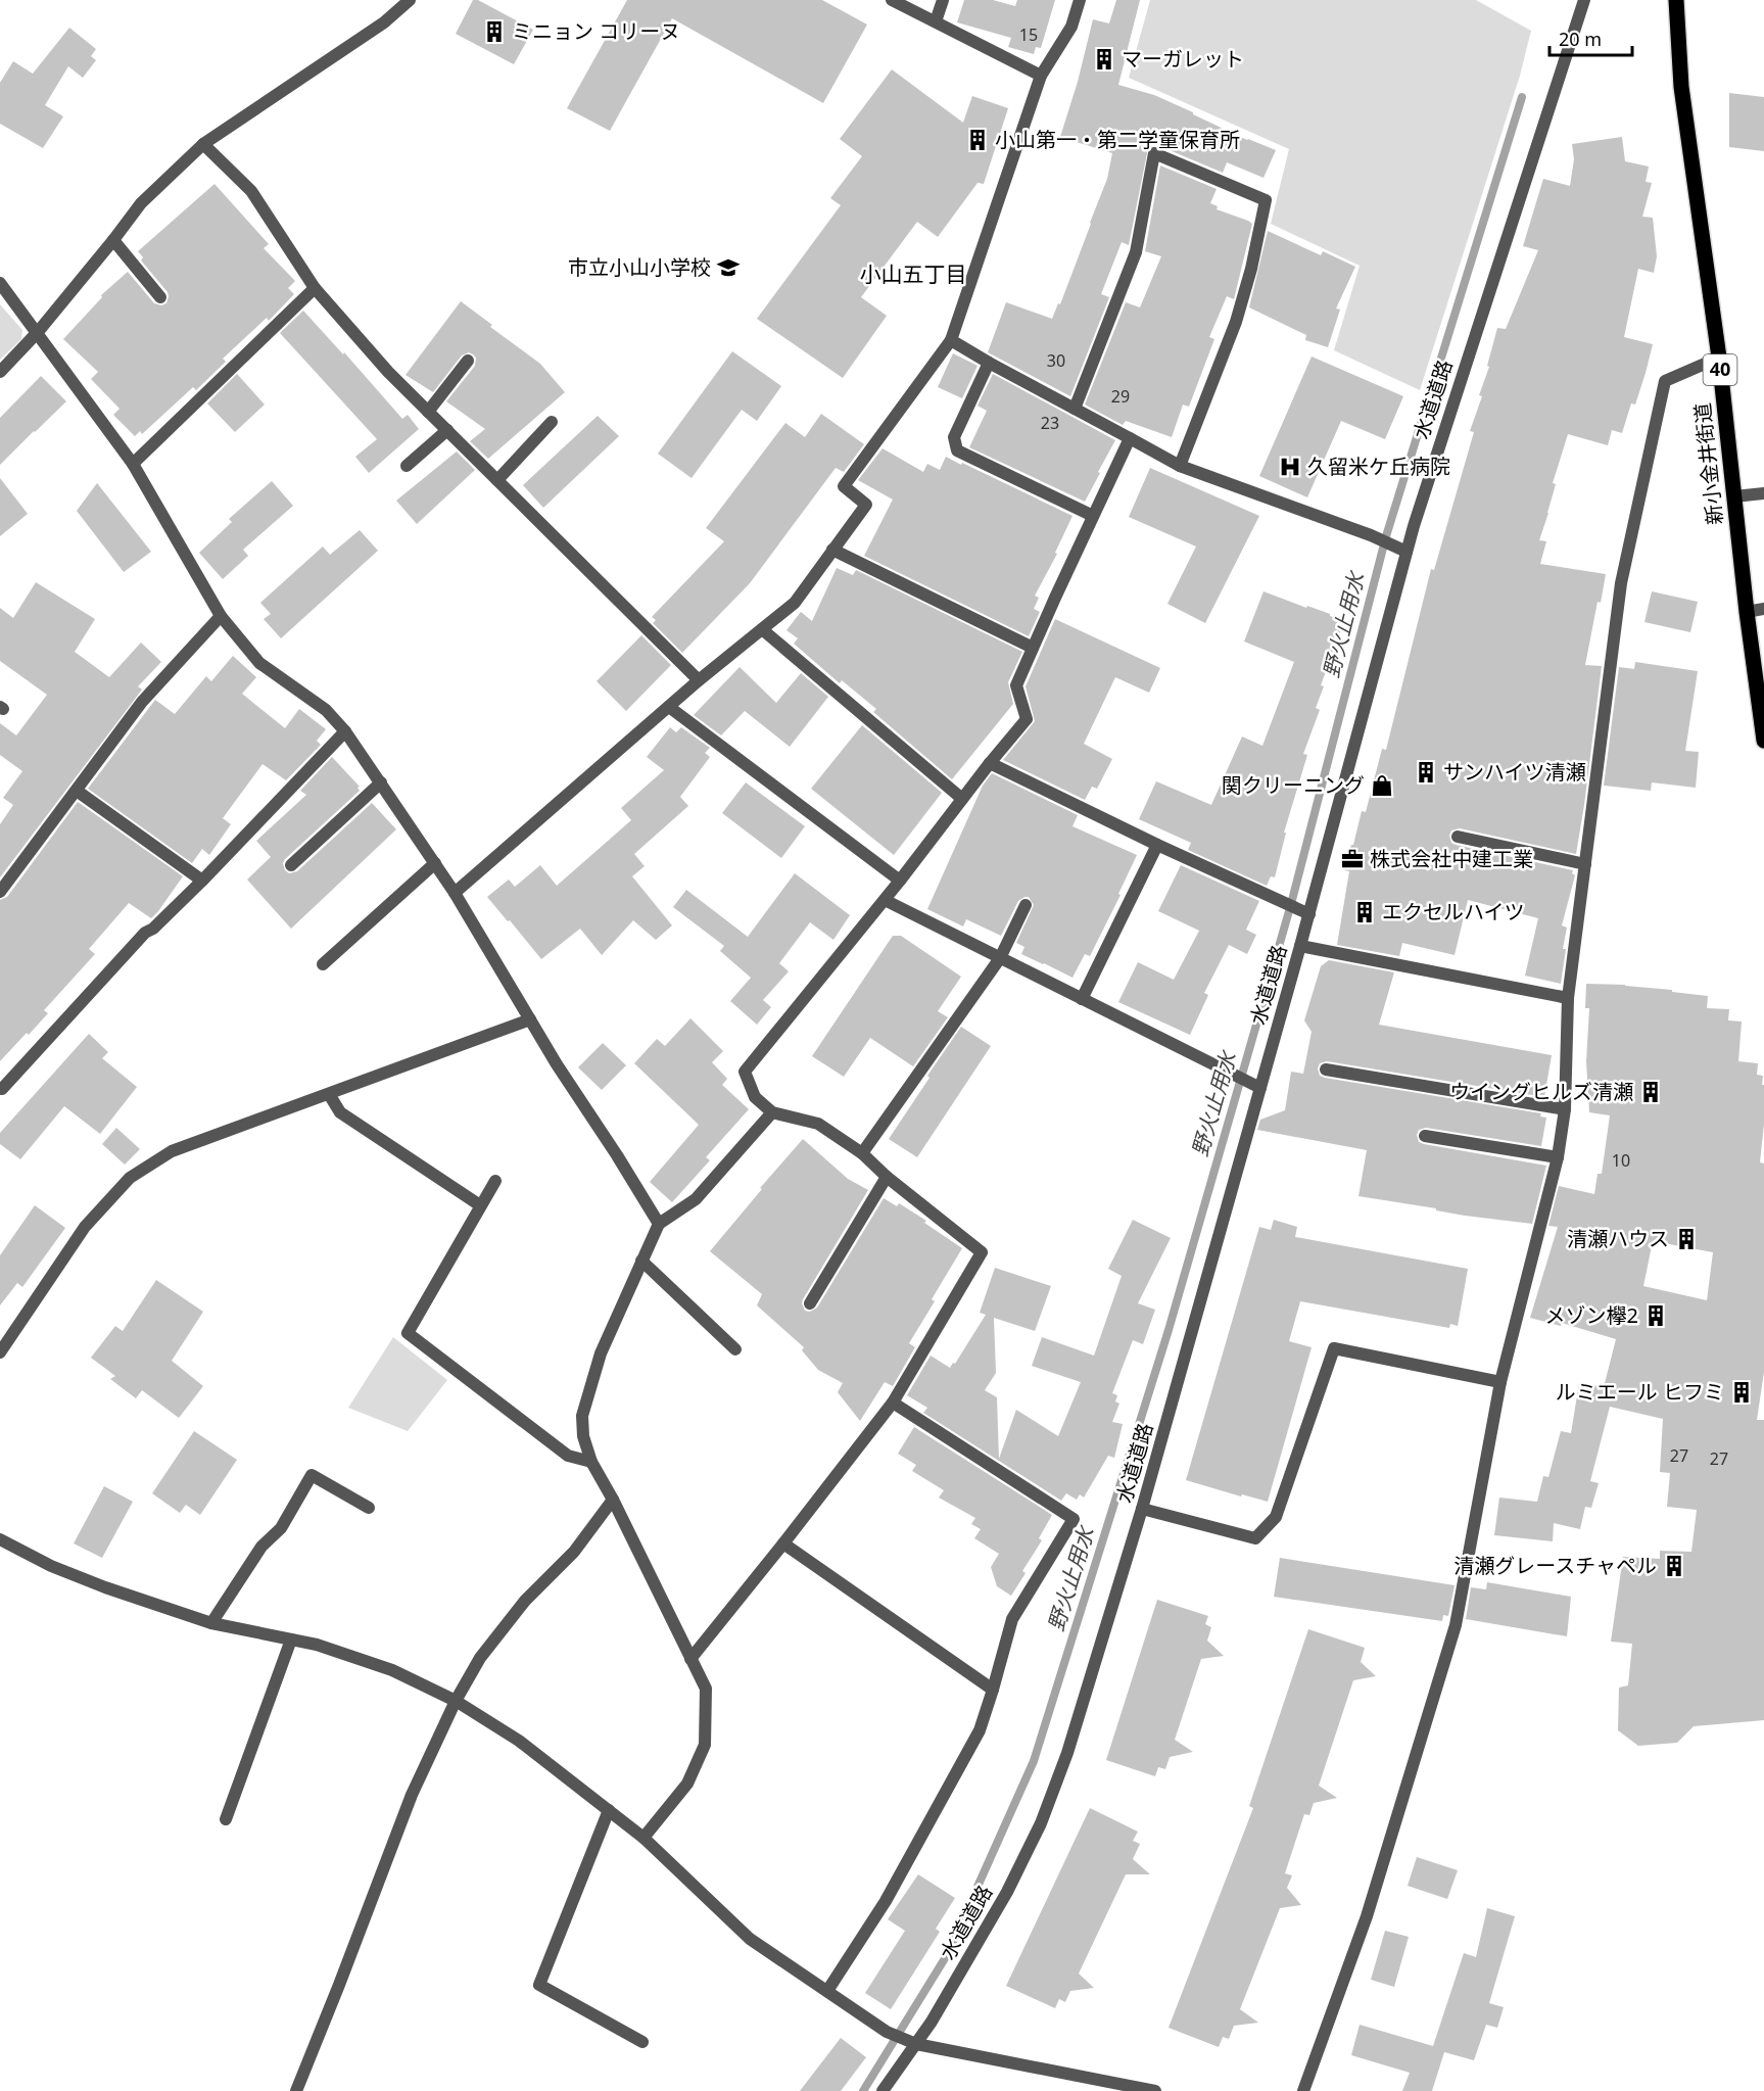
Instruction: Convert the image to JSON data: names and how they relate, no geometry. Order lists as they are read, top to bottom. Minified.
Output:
{"streets":{"main road":["40","新小金井街道"],"street":["水道道路"]},"districts":["小山五丁目"],"water":["野火止用水"],"places":{"building":["ミニョン コリーヌ","マーガレット","小山第一・第二学童保育所","サンハイツ清瀬","エクセルハイツ","ウイングヒルズ清瀬","清瀬ハウス","メゾン欅2","ルミエール ヒフミ","清瀬グレースチャペル"],"school or university":["市立小山小学校"],"hospital":["久留米ケ丘病院"],"shop":["関クリーニング"],"office":["株式会社中建工業"]},"house_numbers":["15","30","29","23","10","27","27"],"scale_bar":"20 m"}
